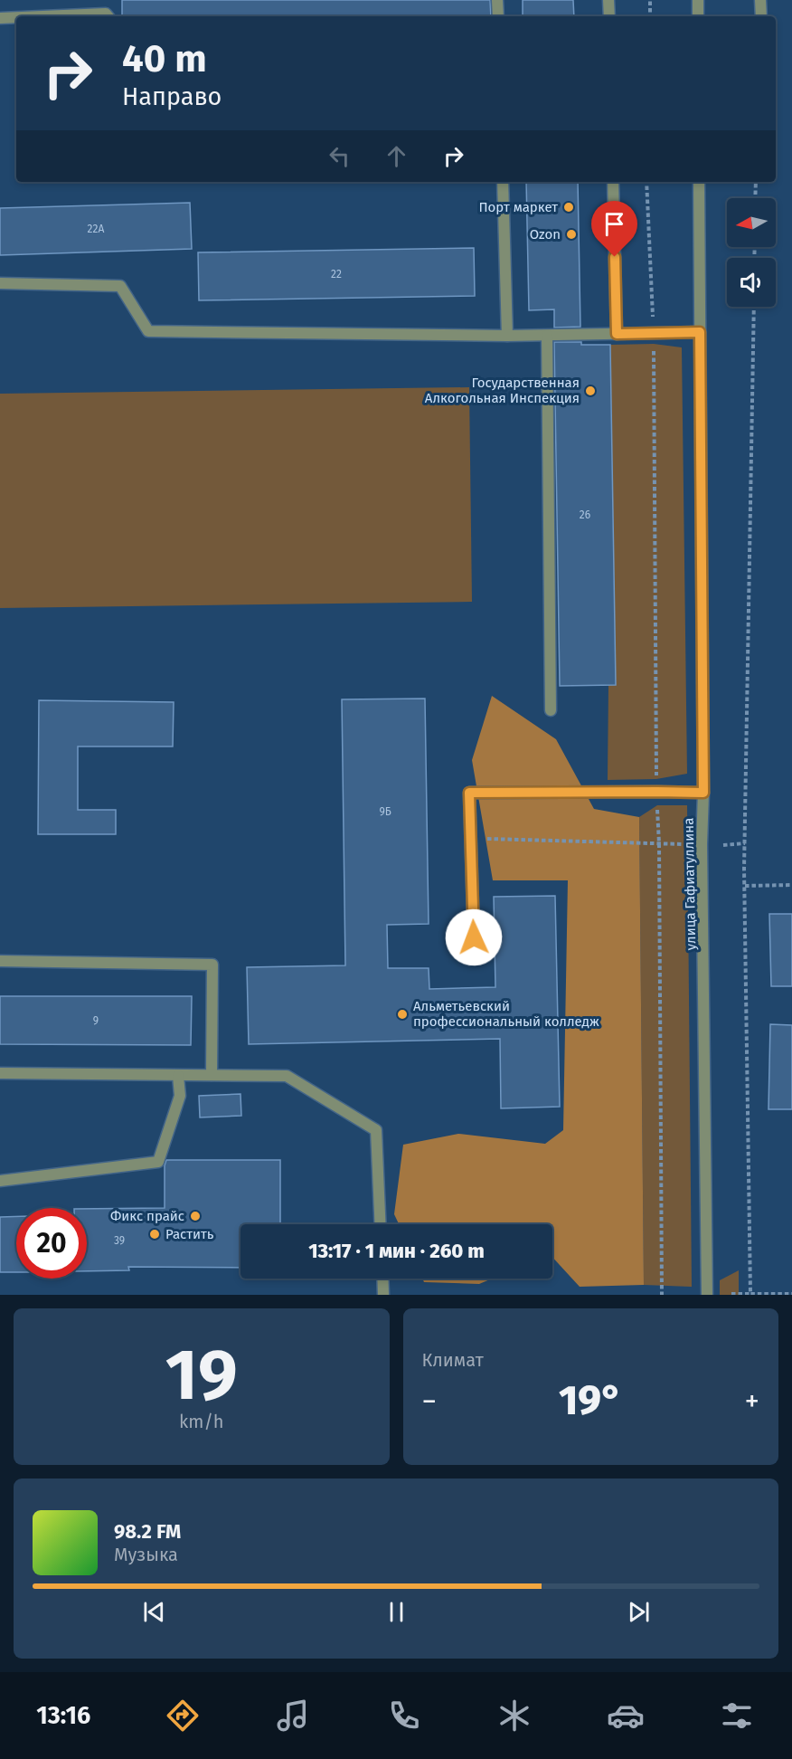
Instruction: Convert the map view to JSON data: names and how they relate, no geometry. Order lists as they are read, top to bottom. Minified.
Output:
{"streets":{"street":["улица Гафиатуллина"]},"places":["Порт маркет","Ozon","Государственная Алкогольная Инспекция","Альметьевский профессиональный колледж","Фикс прайс","Растить"],"house_numbers":["22А","22","26","9Б","9","39"],"north":"left","page":{"turn":["40 m","Направо"],"limit":"20","trip":"13:17 · 1 мин · 260 m","tile":[["19","km/h"],"Климат"],"heat":["−","19°","+"],"song":["98.2 FM","Музыка"],"tabs":"13:16"}}
